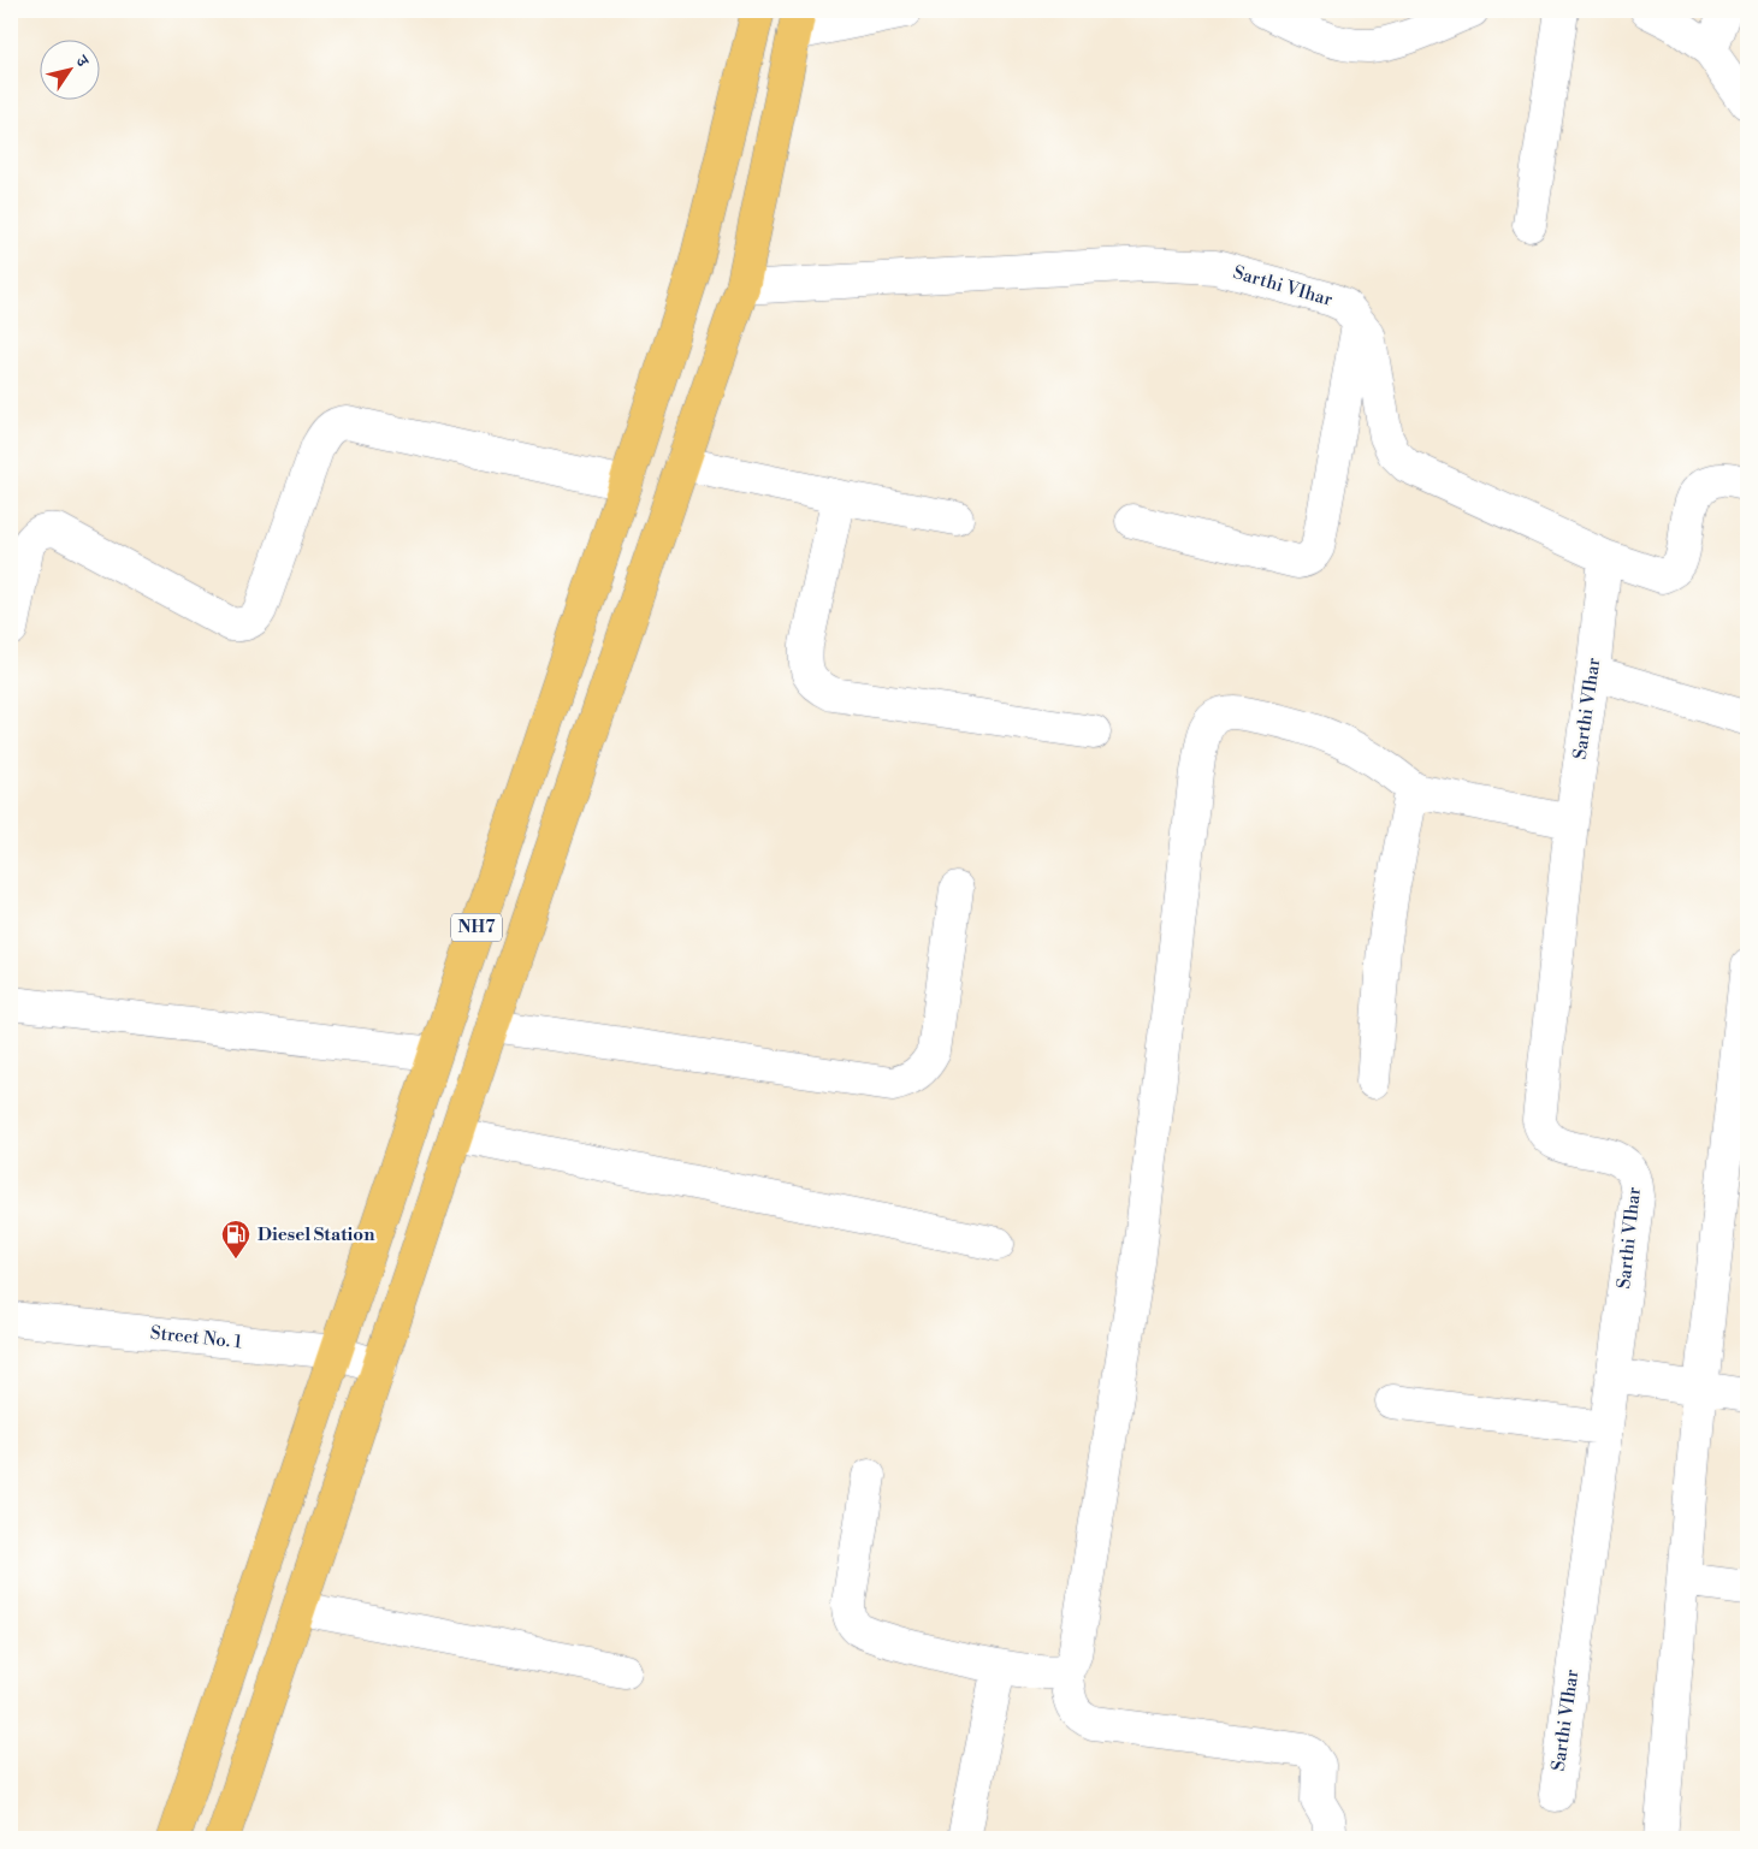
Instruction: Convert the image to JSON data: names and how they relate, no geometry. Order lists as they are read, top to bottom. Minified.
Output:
{"streets":{"highway":["NH7"],"street":["Sarthi VIhar","Street No. 1"]},"crossings":[["Sarthi VIhar","NH7"],["NH7","Street No. 1"]],"places":{"fuel station":["Diesel Station"]},"north":"top right"}
